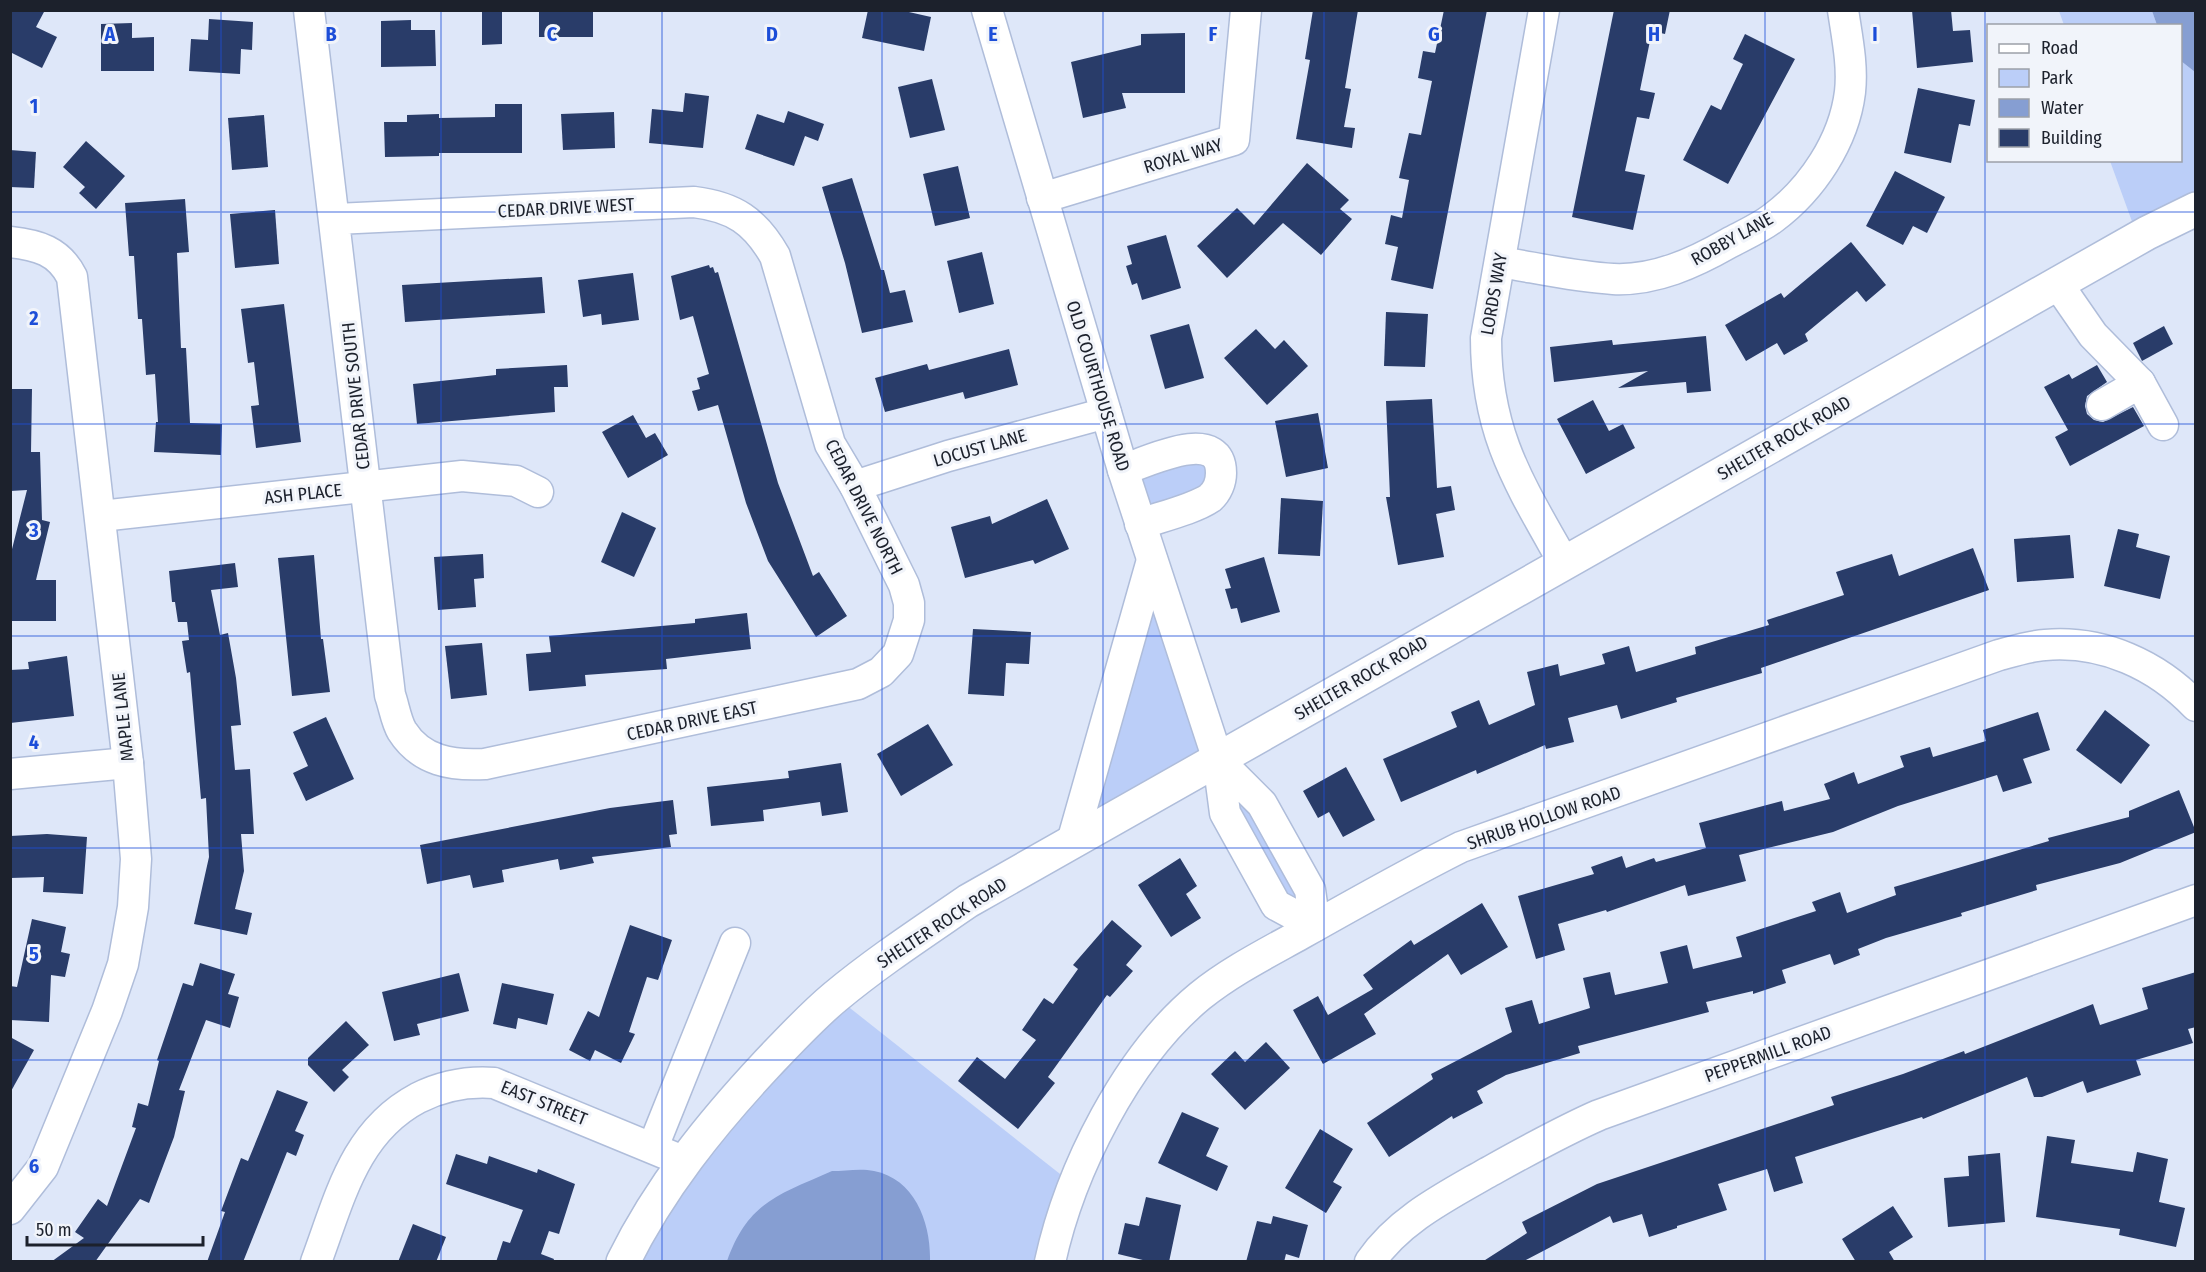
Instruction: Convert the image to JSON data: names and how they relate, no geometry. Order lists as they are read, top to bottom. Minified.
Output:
{"streets":{"main road":["SHELTER ROCK ROAD"],"street":["ROYAL WAY","CEDAR DRIVE WEST","ROBBY LANE","LORDS WAY","OLD COURTHOUSE ROAD","CEDAR DRIVE SOUTH","LOCUST LANE","ASH PLACE","CEDAR DRIVE NORTH","MAPLE LANE","CEDAR DRIVE EAST","SHRUB HOLLOW ROAD","PEPPERMILL ROAD","EAST STREET"]},"crossings":[["ROYAL WAY","OLD COURTHOUSE ROAD"],["CEDAR DRIVE WEST","CEDAR DRIVE SOUTH"],["CEDAR DRIVE WEST","CEDAR DRIVE NORTH"],["ROBBY LANE","LORDS WAY"],["LORDS WAY","SHELTER ROCK ROAD"],["OLD COURTHOUSE ROAD","SHELTER ROCK ROAD"],["OLD COURTHOUSE ROAD","LOCUST LANE"],["OLD COURTHOUSE ROAD","SHRUB HOLLOW ROAD"],["CEDAR DRIVE SOUTH","ASH PLACE"],["CEDAR DRIVE SOUTH","CEDAR DRIVE EAST"],["SHELTER ROCK ROAD","EAST STREET"],["LOCUST LANE","CEDAR DRIVE NORTH"],["ASH PLACE","MAPLE LANE"],["CEDAR DRIVE NORTH","CEDAR DRIVE EAST"]],"legend":["Road","Park","Water","Building"],"scale_bar":"50 m","grid":{"columns":["A","B","C","D","E","F","G","H","I"],"rows":["1","2","3","4","5","6"]}}
